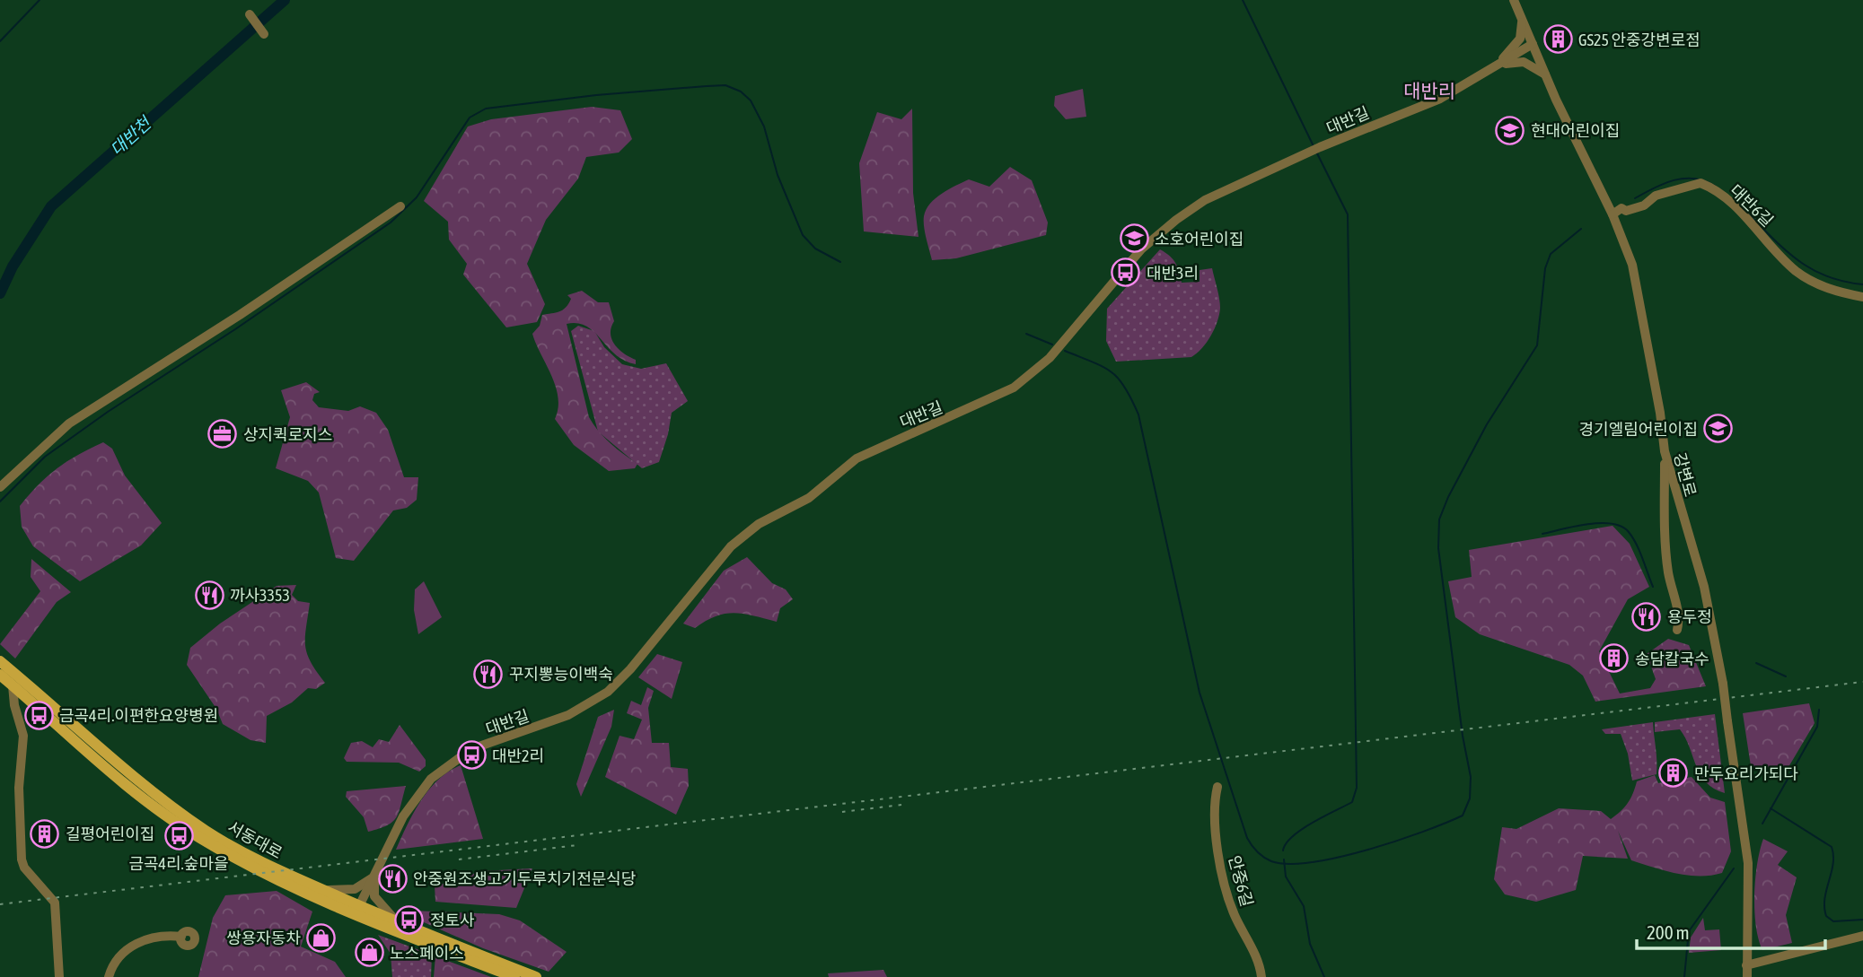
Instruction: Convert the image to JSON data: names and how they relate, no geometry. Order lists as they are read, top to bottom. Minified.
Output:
{"streets":{"main road":["서동대로"],"street":["대반길","대반6길","강변로","안중6길"]},"crossings":[["대반길","강변로"],["대반길","서동대로"],["대반6길","강변로"]],"districts":["대반리"],"water":["대반천"],"places":{"building":["GS25 안중강변로점","송담칼국수","만두요리가되다","길평어린이집"],"school or university":["현대어린이집","소호어린이집","경기엘림어린이집"],"bus stop":["대반3리","금곡4리.이편한요양병원","대반2리","금곡4리.숲마을","정토사"],"office":["상지퀵로지스"],"restaurant":["까사3353","용두정","꾸지뽕능이백숙","안중원조생고기두루치기전문식당"],"shop":["쌍용자동차","노스페이스"]},"scale_bar":"200 m"}
